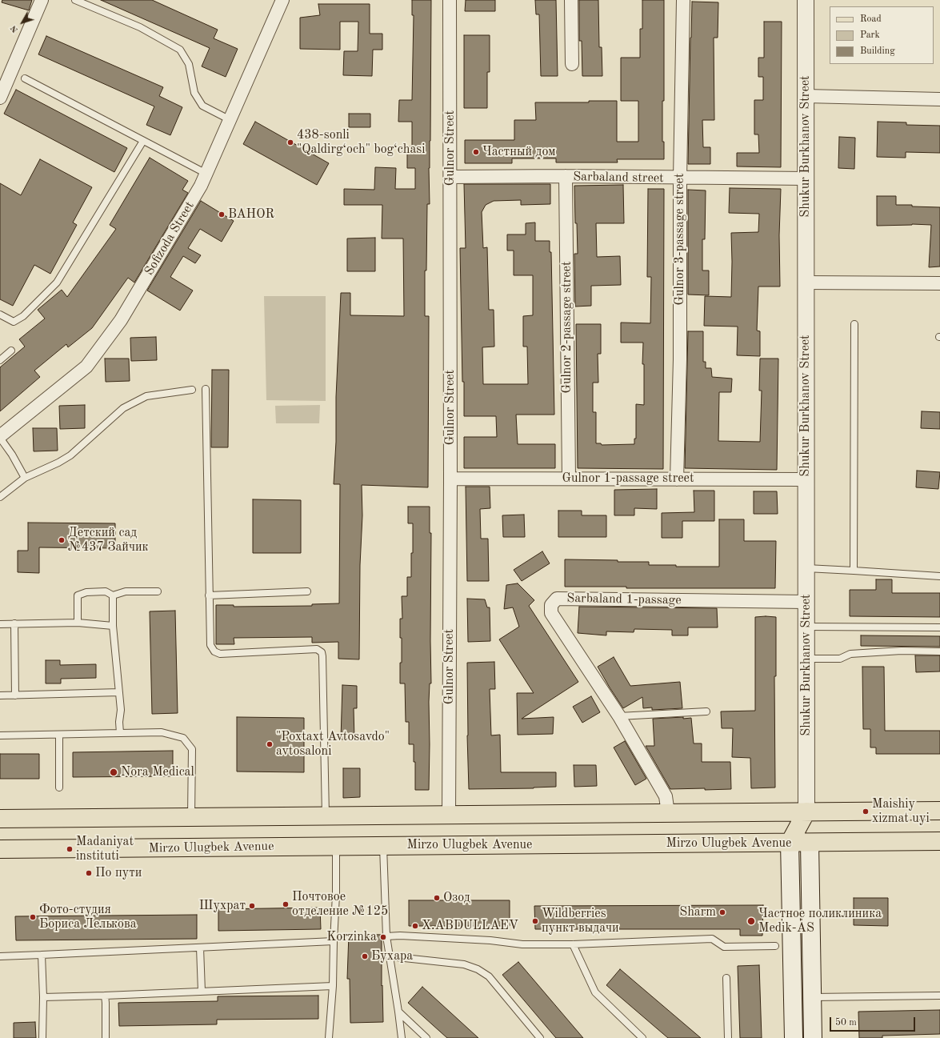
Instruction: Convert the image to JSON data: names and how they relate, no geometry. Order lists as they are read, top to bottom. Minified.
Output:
{"streets":{"main road":["Mirzo Ulugbek Avenue"],"street":["Shukur Burkhanov Street","Gulnor Street","Sarbaland street","Sofizoda Street","Gulnor 3-passage street","Gulnor 2-passage street","Gulnor 1-passage street","Sarbaland 1-passage"]},"crossings":[["Shukur Burkhanov Street","Sarbaland street"],["Shukur Burkhanov Street","Gulnor 1-passage street"],["Shukur Burkhanov Street","Sarbaland 1-passage"],["Gulnor Street","Sarbaland street"],["Gulnor Street","Gulnor 1-passage street"],["Sarbaland street","Gulnor 3-passage street"],["Sarbaland street","Gulnor 2-passage street"],["Gulnor 3-passage street","Gulnor 1-passage street"],["Gulnor 2-passage street","Gulnor 1-passage street"]],"places":["438-sonli \"Qaldirg‘och\" bog‘chasi","Частный дом","BAHOR","Детский сад №437 Зайчик","\"Poxtaxt Avtosavdo\" avtosaloni","Nora Medical","Maishiy xizmat uyi","Madaniyat instituti","По пути","Озод","Почтовое отделение №125","Шухрат","Sharm","Фото-студия Бориса Лелькова","Wildberries пункт выдачи","Частное поликлиника Medik-AS","X.ABDULLAEV","Korzinka","Бухара"],"legend":["Road","Park","Building"],"scale_bar":"50 m","north":"bottom left"}
